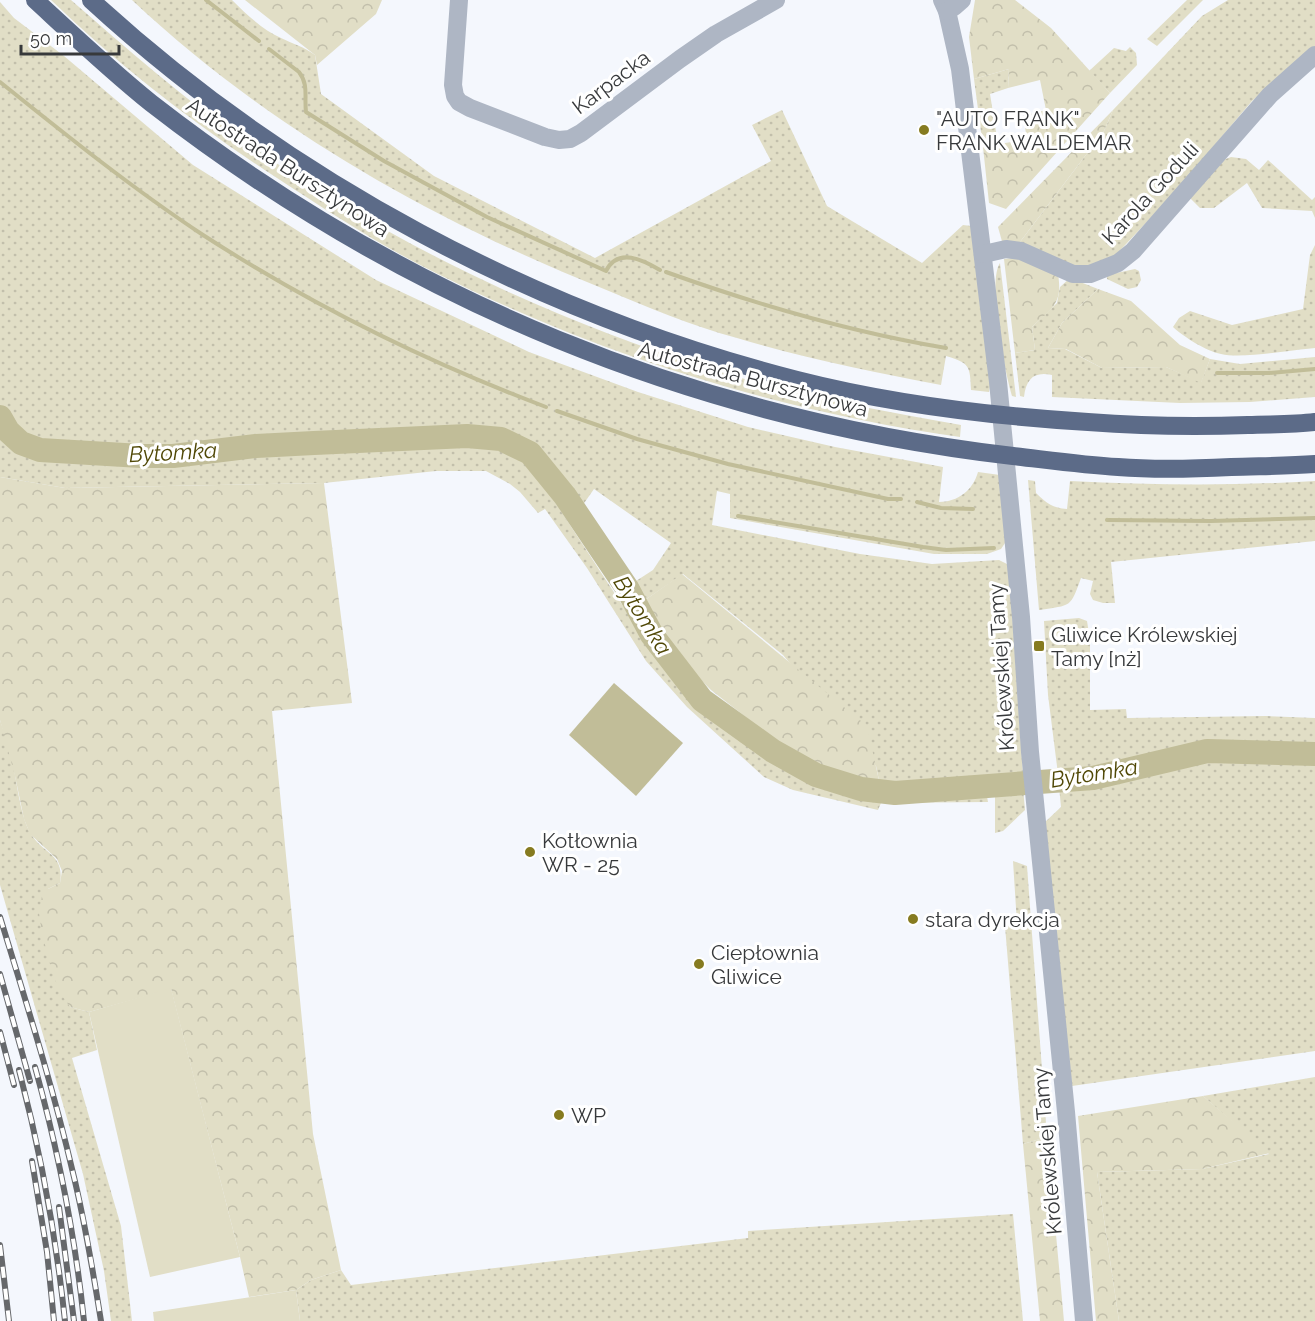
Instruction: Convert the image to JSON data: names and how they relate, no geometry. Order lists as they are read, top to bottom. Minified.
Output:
{"streets":{"highway":["Autostrada Bursztynowa"],"street":["Karpacka","Karola Goduli","Królewskiej Tamy"]},"crossings":[["Karola Goduli","Królewskiej Tamy"]],"water":["Bytomka"],"places":{"other":["\"AUTO FRANK\" FRANK WALDEMAR","Kotłownia WR - 25","stara dyrekcja","Ciepłownia Gliwice","WP"],"transit":["Gliwice Królewskiej Tamy [nż]"]},"scale_bar":"50 m"}
